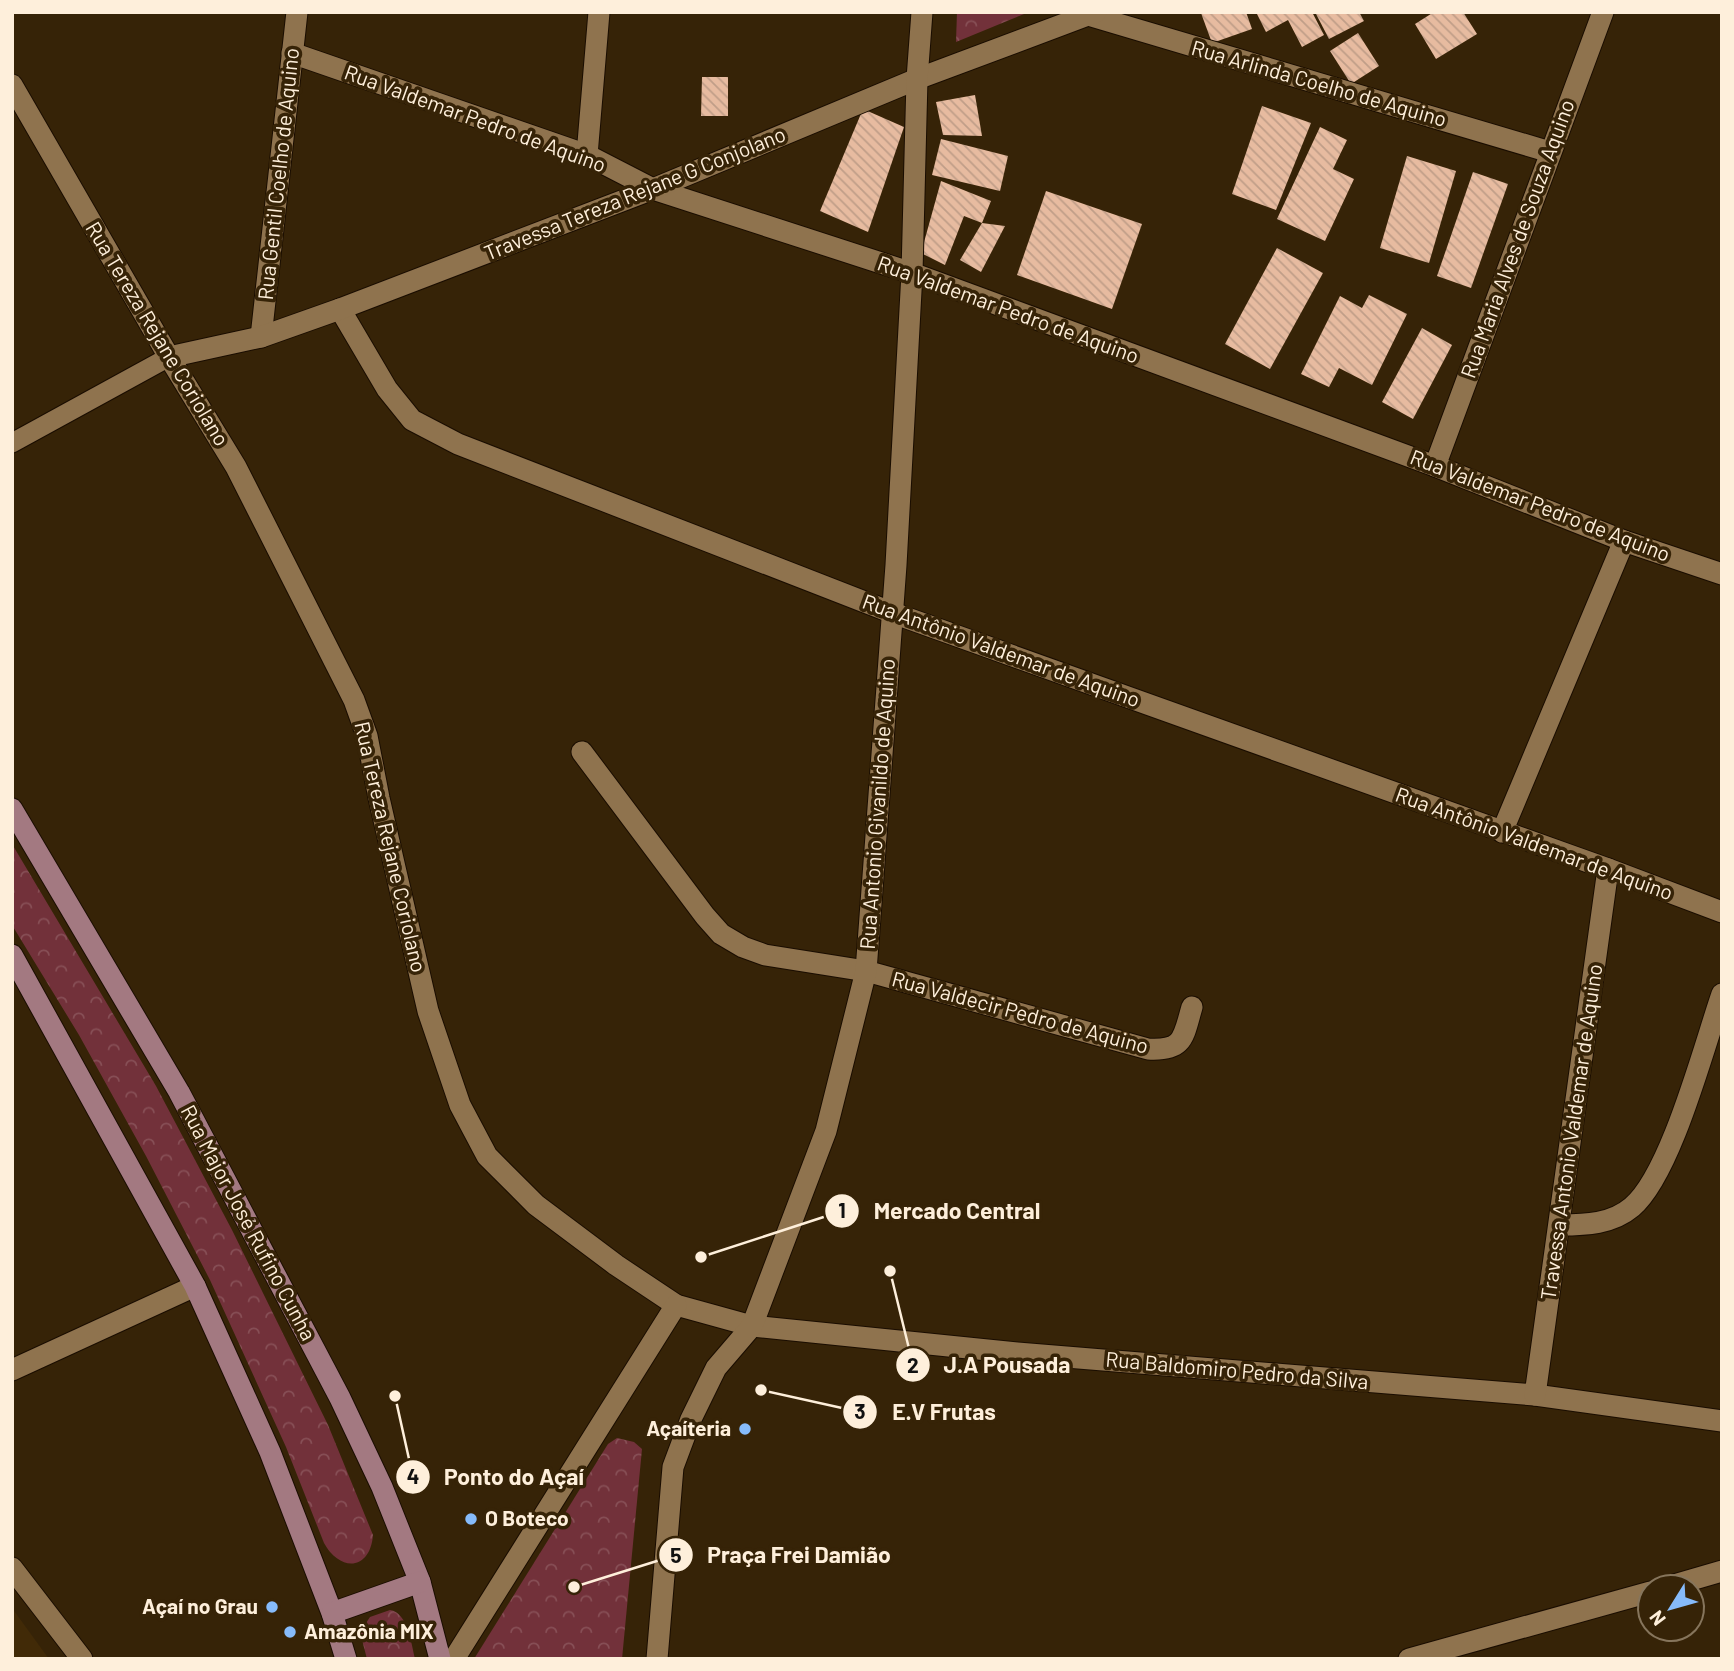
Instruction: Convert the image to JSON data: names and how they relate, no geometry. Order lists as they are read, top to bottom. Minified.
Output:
{"streets":{"main road":["Rua Major José Rufino Cunha"],"street":["Rua Arlinda Coelho de Aquino","Rua Valdemar Pedro de Aquino","Rua Gentil Coelho de Aquino","Travessa Tereza Rejane G Conjolano","Rua Maria Alves de Souza Aquino","Rua Tereza Rejane Coriolano","Rua Antônio Valdemar de Aquino","Rua Antonio Givanildo de Aquino","Rua Valdecir Pedro de Aquino","Travessa Antonio Valdemar de Aquino","Rua Baldomiro Pedro da Silva"]},"crossings":[["Rua Arlinda Coelho de Aquino","Travessa Tereza Rejane G Conjolano"],["Rua Arlinda Coelho de Aquino","Rua Maria Alves de Souza Aquino"],["Rua Valdemar Pedro de Aquino","Rua Gentil Coelho de Aquino"],["Rua Valdemar Pedro de Aquino","Travessa Tereza Rejane G Conjolano"],["Rua Valdemar Pedro de Aquino","Rua Maria Alves de Souza Aquino"],["Rua Valdemar Pedro de Aquino","Rua Antonio Givanildo de Aquino"],["Rua Gentil Coelho de Aquino","Travessa Tereza Rejane G Conjolano"],["Travessa Tereza Rejane G Conjolano","Rua Tereza Rejane Coriolano"],["Travessa Tereza Rejane G Conjolano","Rua Antônio Valdemar de Aquino"],["Travessa Tereza Rejane G Conjolano","Rua Antonio Givanildo de Aquino"],["Rua Tereza Rejane Coriolano","Rua Antonio Givanildo de Aquino"],["Rua Tereza Rejane Coriolano","Rua Baldomiro Pedro da Silva"],["Rua Antônio Valdemar de Aquino","Rua Antonio Givanildo de Aquino"],["Rua Antônio Valdemar de Aquino","Travessa Antonio Valdemar de Aquino"],["Rua Antonio Givanildo de Aquino","Rua Valdecir Pedro de Aquino"],["Rua Antonio Givanildo de Aquino","Rua Baldomiro Pedro da Silva"],["Travessa Antonio Valdemar de Aquino","Rua Baldomiro Pedro da Silva"]],"places":["Mercado Central","J.A Pousada","E.V Frutas","Ponto do Açaí","Açaíteria","O Boteco","Praça Frei Damião","Açaí no Grau","Amazônia MIX"],"north":"bottom left"}
